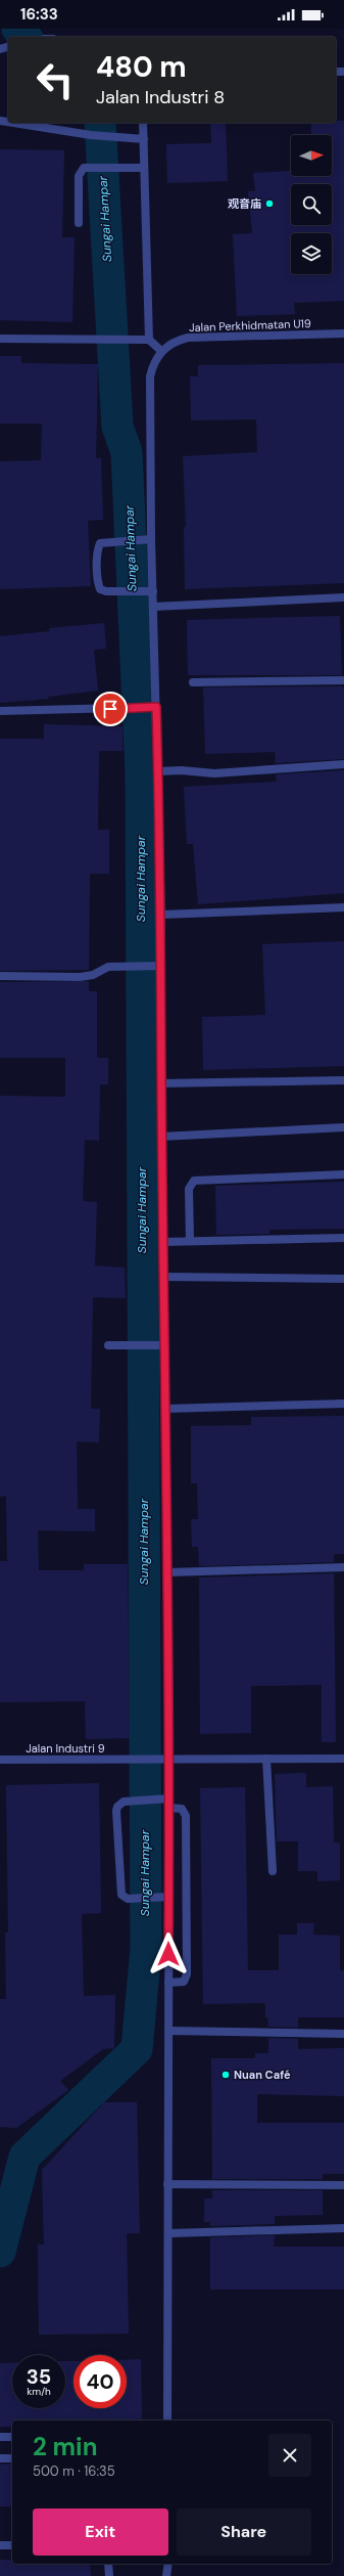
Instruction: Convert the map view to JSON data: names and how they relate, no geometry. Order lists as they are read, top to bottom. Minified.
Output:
{"streets":{"street":["Jalan Perkhidmatan U19","Jalan Industri 9"]},"water":["Sungai Hampar"],"places":["观音庙","Nuan Café"],"north":"right","page":{"status":"16:33","turn":["480 m","Jalan Industri 8"],"speed":"35 km/h","limit":"40","heading":["2 min","500 m · 16:35"],"buttons":["Exit","Share"]}}
